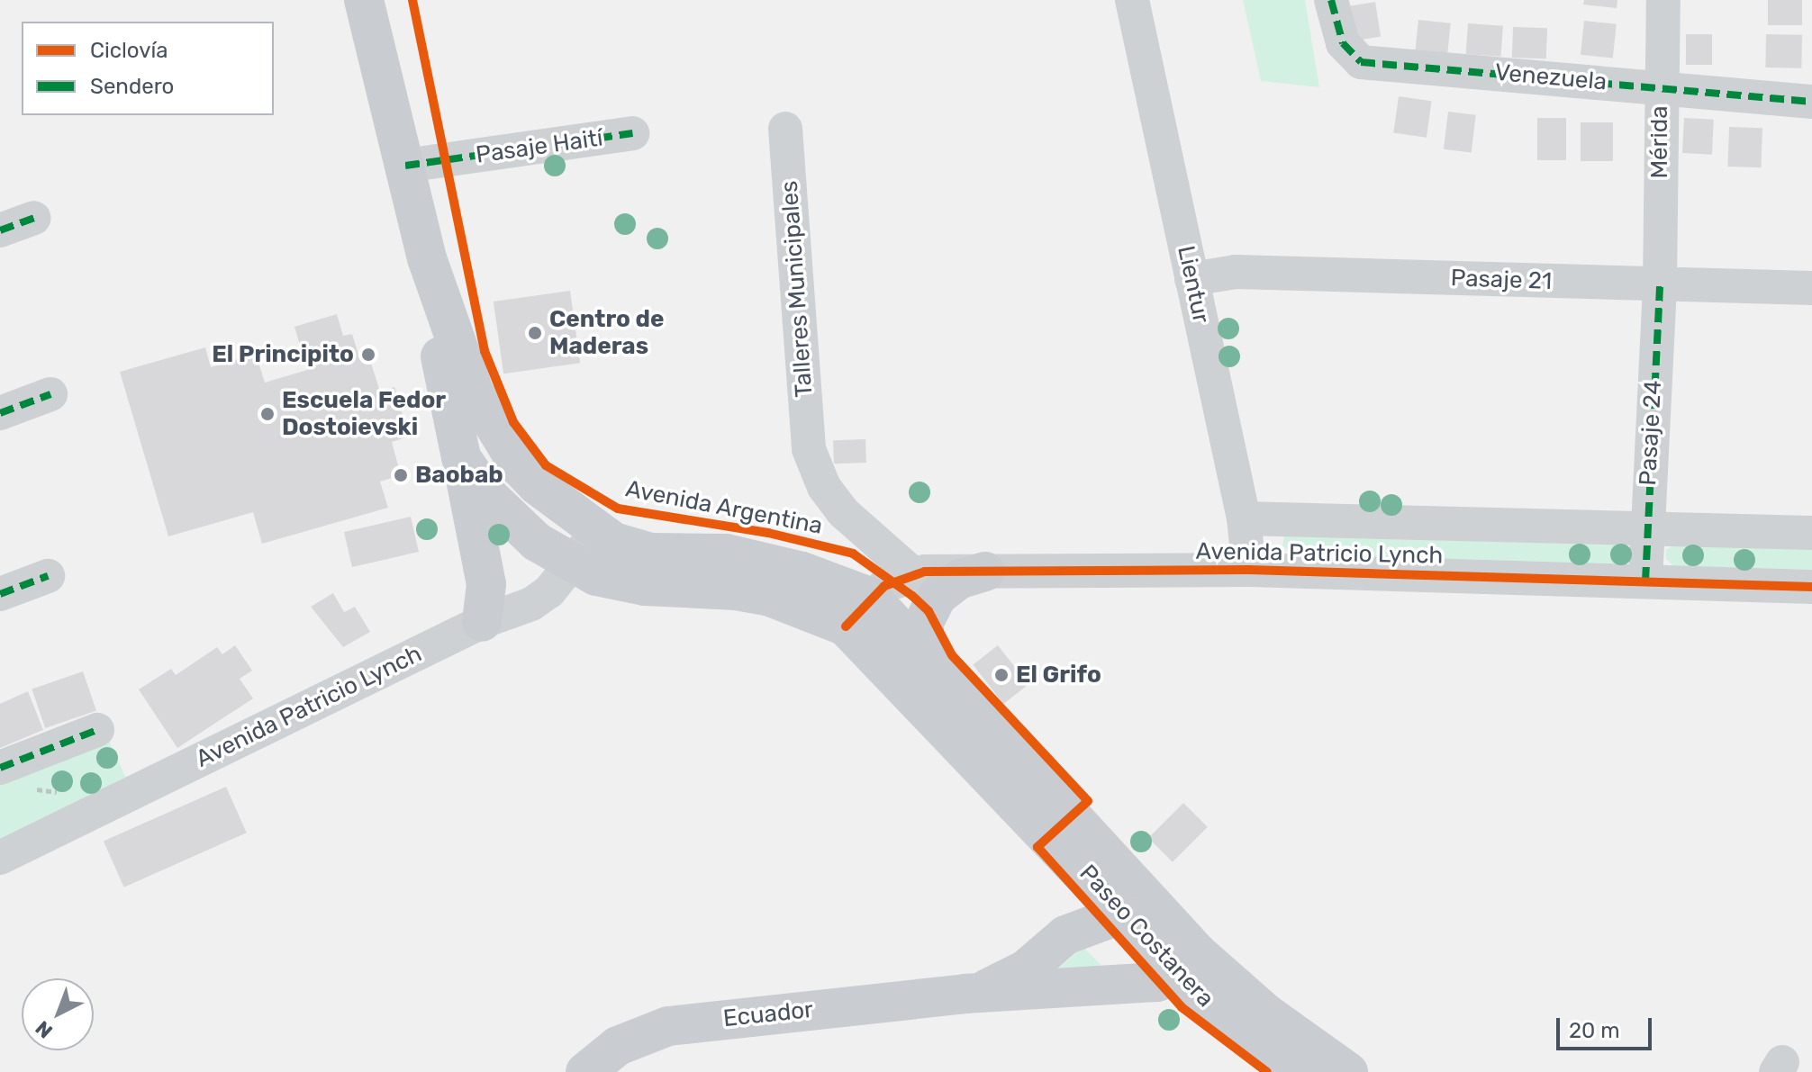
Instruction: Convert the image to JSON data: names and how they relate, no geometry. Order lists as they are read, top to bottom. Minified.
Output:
{"streets":{"main road":["Avenida Argentina","Ecuador"],"street":["Venezuela","Mérida","Pasaje Haití","Pasaje 21","Lientur","Talleres Municipales","Pasaje 24","Avenida Patricio Lynch"],"cycle path":["Paseo Costanera"]},"crossings":[["Venezuela","Mérida"],["Mérida","Pasaje 21"],["Mérida","Pasaje 24"],["Pasaje Haití","Avenida Argentina"],["Pasaje 21","Lientur"],["Pasaje 21","Pasaje 24"],["Lientur","Avenida Patricio Lynch"],["Talleres Municipales","Avenida Patricio Lynch"],["Pasaje 24","Avenida Patricio Lynch"],["Avenida Argentina","Avenida Patricio Lynch"],["Avenida Argentina","Ecuador"]],"places":["Centro de Maderas","El Principito","Escuela Fedor Dostoievski","Baobab","El Grifo"],"legend":["Ciclovía","Sendero"],"scale_bar":"20 m","north":"bottom left"}
